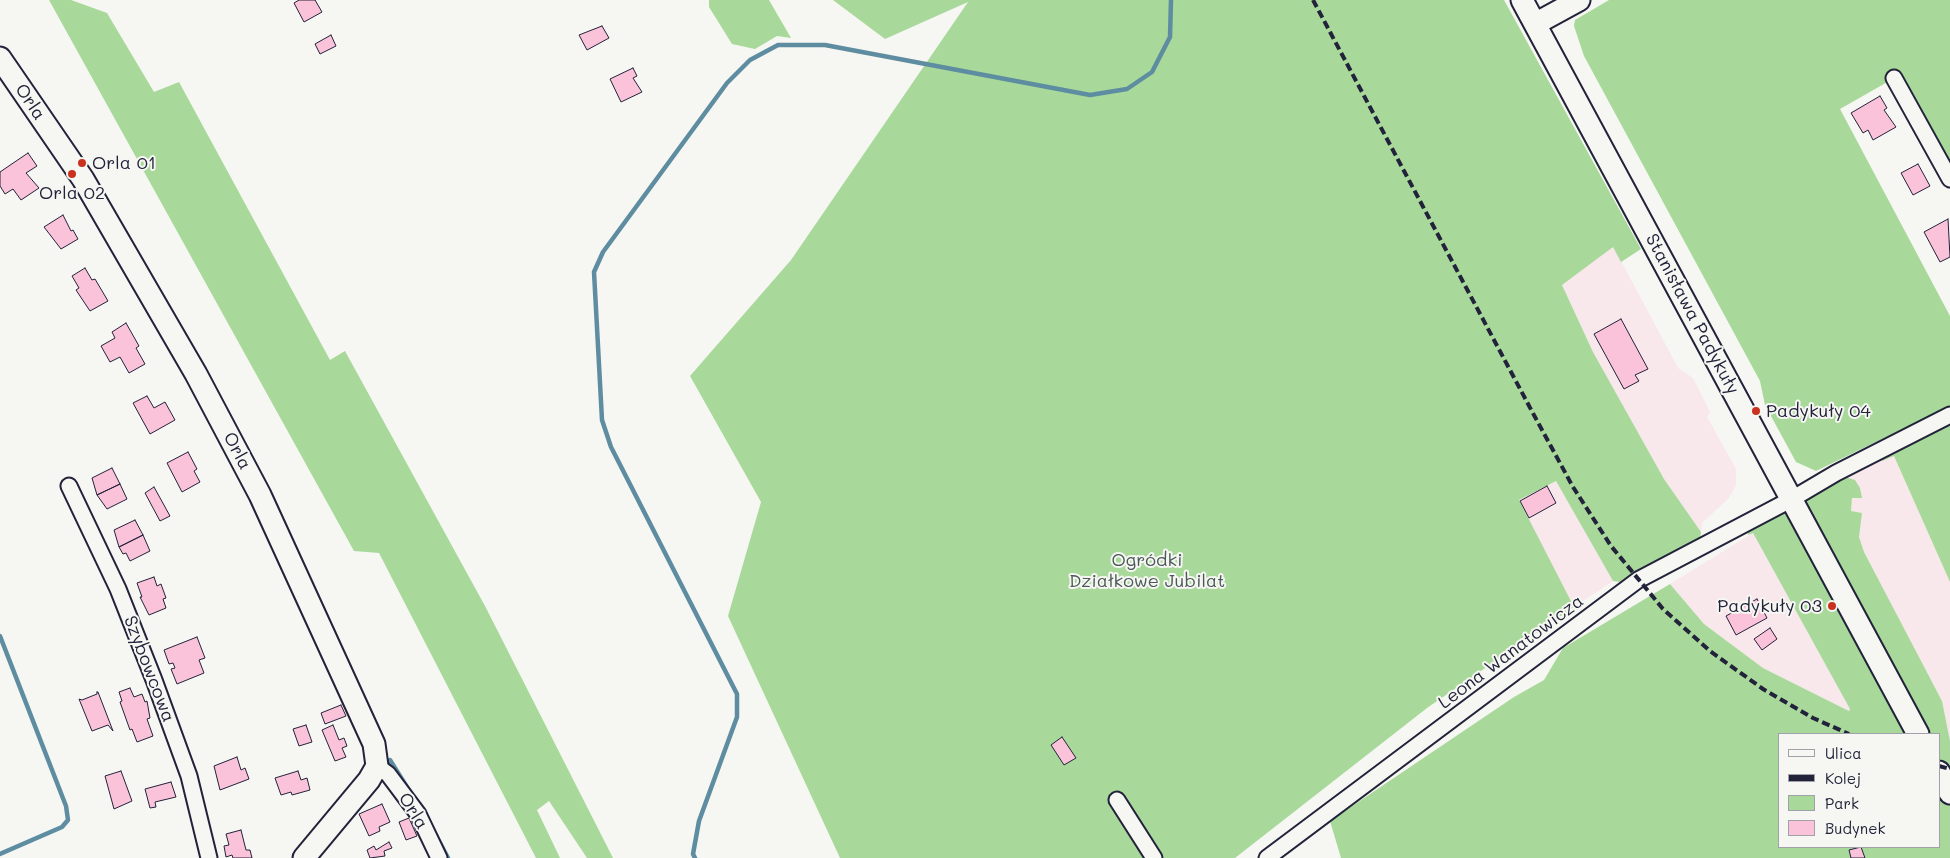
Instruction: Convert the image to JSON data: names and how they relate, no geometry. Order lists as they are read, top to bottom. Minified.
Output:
{"streets":{"street":["Orla","Stanisława Padykuły","Leona Wanatowicza","Szybowcowa"]},"crossings":[["Stanisława Padykuły","Leona Wanatowicza"]],"parks":["Ogródki Działkowe Jubilat"],"places":["Orla 01","Orla 02","Padykuły 04","Padykuły 03"],"legend":["Ulica","Kolej","Park","Budynek"]}
